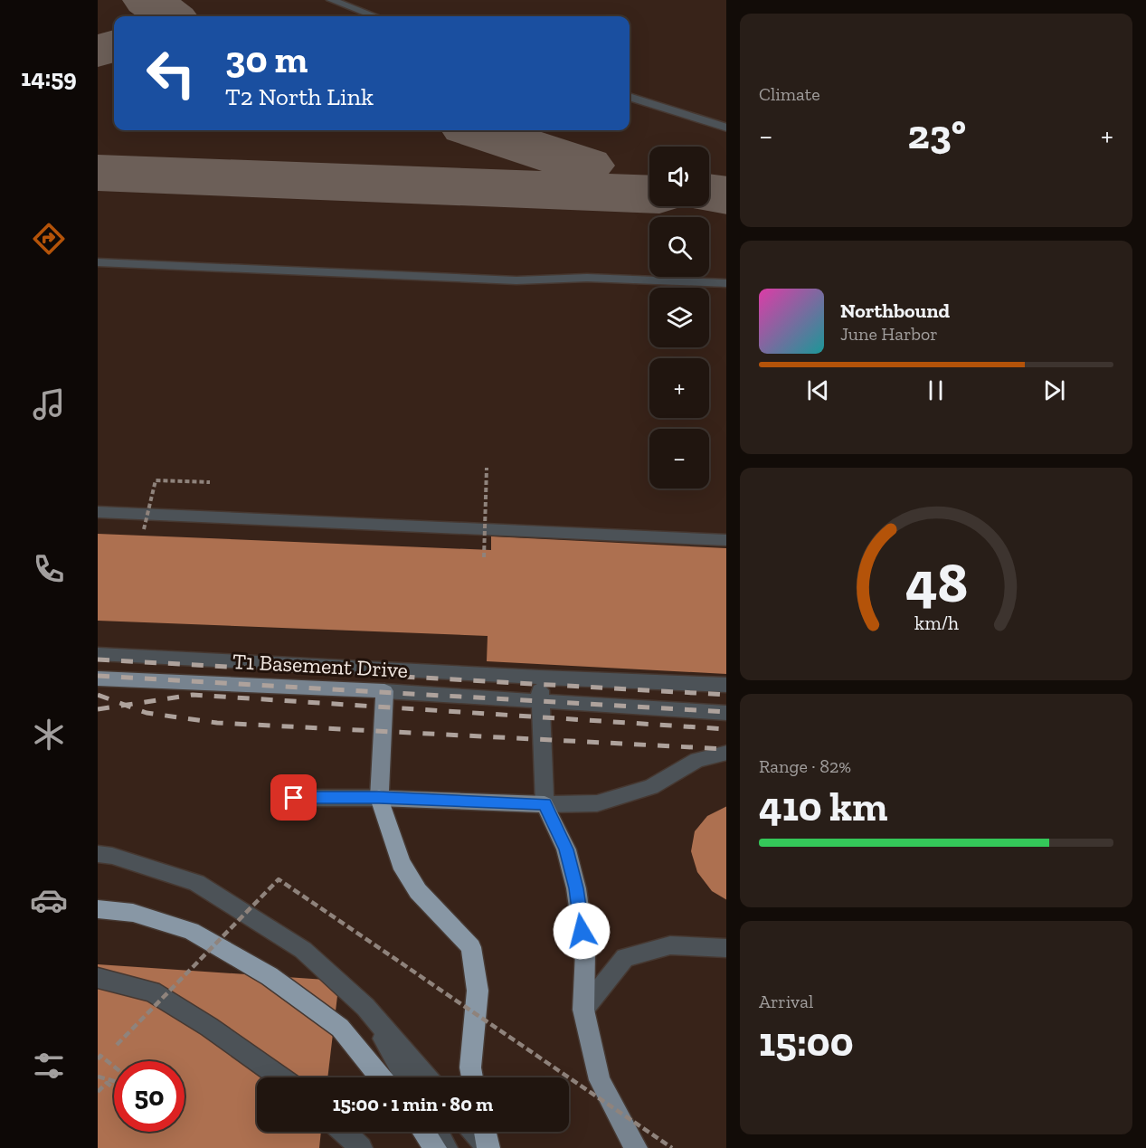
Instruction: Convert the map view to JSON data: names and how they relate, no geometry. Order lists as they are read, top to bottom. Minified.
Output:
{"streets":{"main road":["T1 Basement Drive"]},"page":{"tabs":"14:59","tile":["Climate",["Range · 82%","410 km"],["Arrival","15:00"]],"turn":["30 m","T2 North Link"],"heat":["−","23°","+"],"map_buttons":["+","−"],"song":["Northbound","June Harbor"],"limit":"50","trip":"15:00 · 1 min · 80 m","gauge":["48","km/h"]}}
